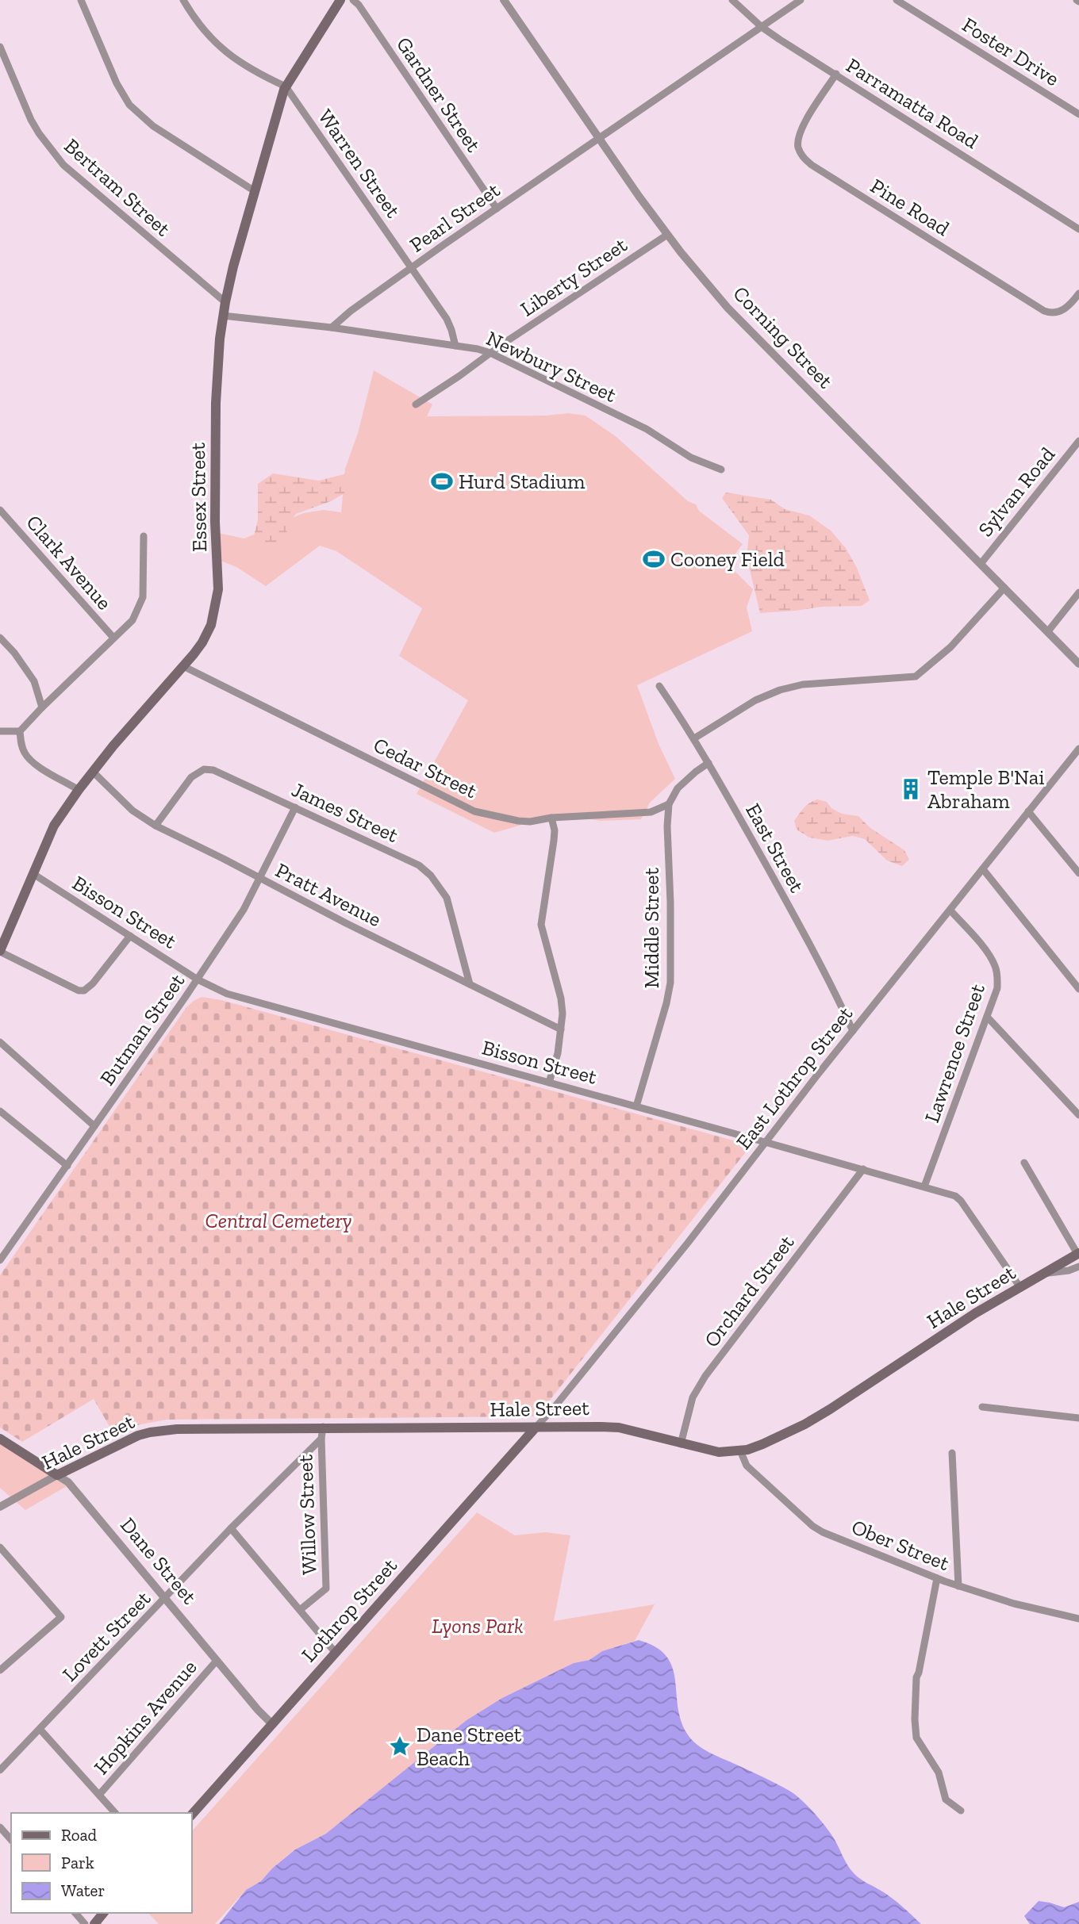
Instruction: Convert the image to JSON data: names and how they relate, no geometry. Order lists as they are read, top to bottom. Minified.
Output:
{"streets":{"main road":["Essex Street","Hale Street","Dane Street","Lothrop Street"],"street":["Foster Drive","Gardner Street","Parramatta Road","Warren Street","Bertram Street","Pine Road","Pearl Street","Liberty Street","Corning Street","Newbury Street","Sylvan Road","Clark Avenue","Cedar Street","James Street","East Street","Pratt Avenue","Bisson Street","Middle Street","Butman Street","Lawrence Street","East Lothrop Street","Orchard Street","Willow Street","Ober Street","Lovett Street","Hopkins Avenue"]},"crossings":[["Gardner Street","Pearl Street"],["Parramatta Road","Pine Road"],["Parramatta Road","Pearl Street"],["Warren Street","Pearl Street"],["Warren Street","Newbury Street"],["Warren Street","Essex Street"],["Bertram Street","Essex Street"],["Pearl Street","Corning Street"],["Pearl Street","Newbury Street"],["Liberty Street","Corning Street"],["Liberty Street","Newbury Street"],["Corning Street","Sylvan Road"],["Newbury Street","Essex Street"],["Essex Street","Cedar Street"],["Essex Street","Pratt Avenue"],["Essex Street","Bisson Street"],["Cedar Street","Middle Street"],["James Street","Pratt Avenue"],["James Street","Butman Street"],["East Street","Middle Street"],["East Street","East Lothrop Street"],["Pratt Avenue","Butman Street"],["Bisson Street","Middle Street"],["Bisson Street","Butman Street"],["Bisson Street","Lawrence Street"],["Bisson Street","East Lothrop Street"],["Bisson Street","Orchard Street"],["Bisson Street","Hale Street"],["Lawrence Street","East Lothrop Street"],["East Lothrop Street","Hale Street"],["East Lothrop Street","Lothrop Street"],["Orchard Street","Hale Street"],["Hale Street","Ober Street"],["Hale Street","Dane Street"],["Hale Street","Lothrop Street"],["Willow Street","Lovett Street"],["Dane Street","Lothrop Street"],["Dane Street","Lovett Street"],["Dane Street","Hopkins Avenue"]],"parks":["Central Cemetery","Lyons Park"],"places":{"sports":["Hurd Stadium","Cooney Field"],"building":["Temple B'Nai Abraham"],"place":["Dane Street Beach"]},"legend":["Road","Park","Water"]}
